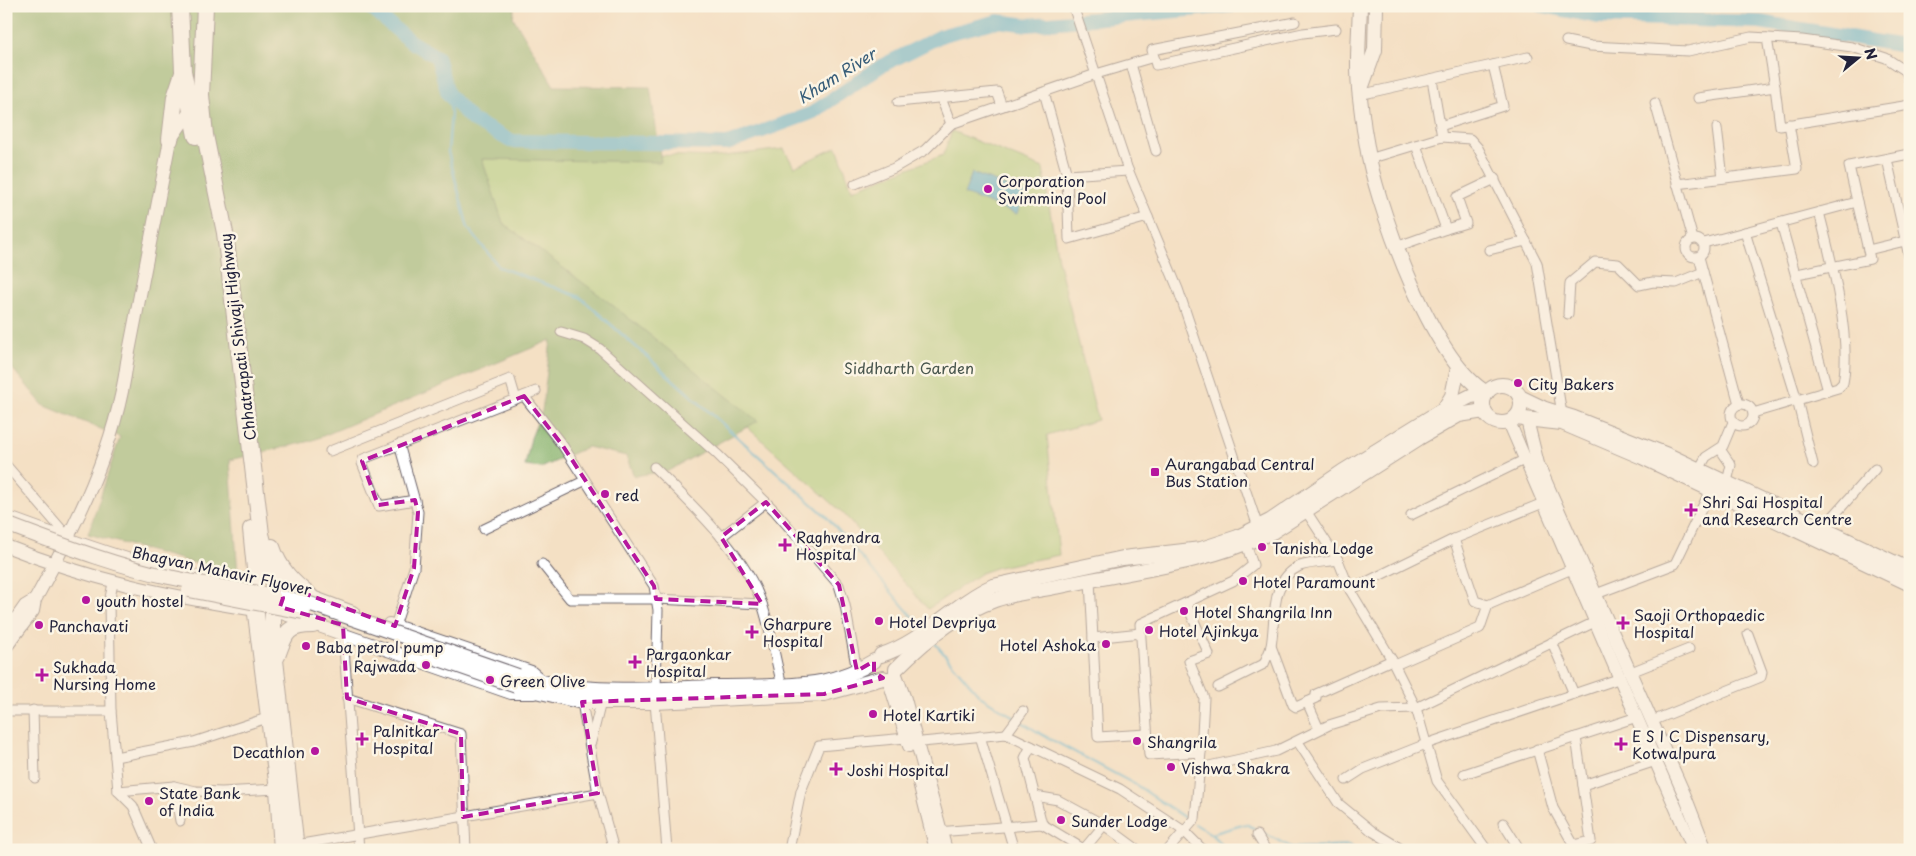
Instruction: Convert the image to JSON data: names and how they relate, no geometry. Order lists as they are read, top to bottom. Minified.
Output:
{"streets":{"highway":["Chhatrapati Shivaji Highway"],"main road":["Bhagvan Mahavir Flyover"]},"water":["Kham River"],"parks":["Siddharth Garden"],"places":{"other":["Corporation Swimming Pool","City Bakers","red","Tanisha Lodge","Hotel Paramount","youth hostel","Hotel Shangrila Inn","Hotel Devpriya","Panchavati","Hotel Ajinkya","Hotel Ashoka","Baba petrol pump","Rajwada","Green Olive","Hotel Kartiki","Shangrila","Decathlon","Vishwa Shakra","State Bank of India","Sunder Lodge"],"transit":["Aurangabad Central Bus Station"],"health":["Shri Sai Hospital and Research Centre","Raghvendra Hospital","Saoji Orthopaedic Hospital","Gharpure Hospital","Pargaonkar Hospital","Sukhada Nursing Home","Palnitkar Hospital","E S I C Dispensary, Kotwalpura","Joshi Hospital"]},"north":"right"}
